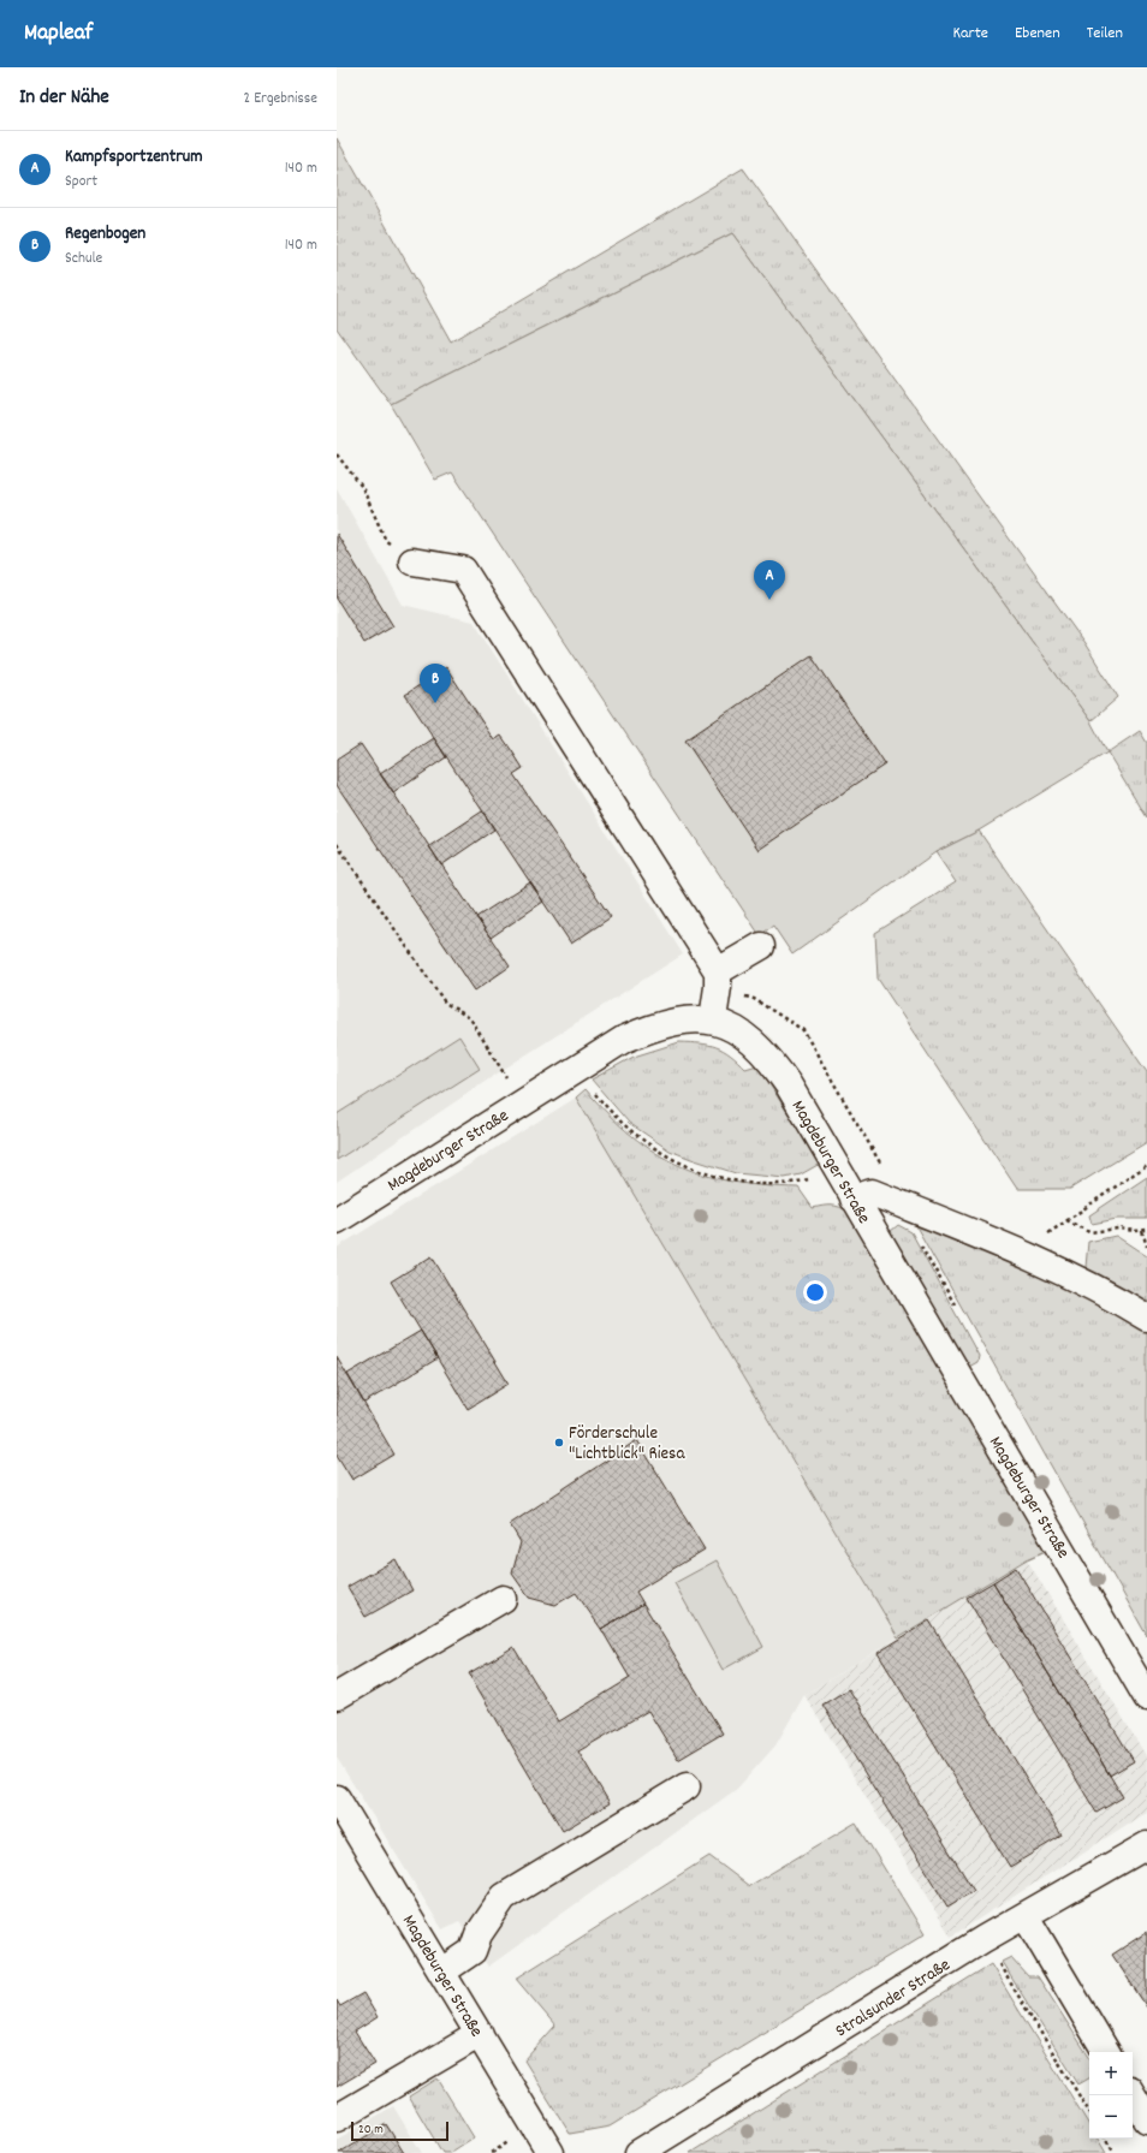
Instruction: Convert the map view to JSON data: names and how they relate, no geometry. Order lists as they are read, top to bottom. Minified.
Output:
{"streets":{"street":["Magdeburger Straße","Stralsunder Straße"]},"places":["Förderschule \"Lichtblick\" Riesa"],"scale_bar":"20 m","page":{"header":"Mapleaf","nav":["Karte","Ebenen","Teilen"],"heading":["In der Nähe","2 Ergebnisse"],"list":[{"mark":"A","name":"Kampfsportzentrum","note":"Sport","value":"140 m"},{"mark":"B","name":"Regenbogen","note":"Schule","value":"140 m"}],"pins":["A","B"],"map_buttons":["+","−"],"scale":"20 m"}}
